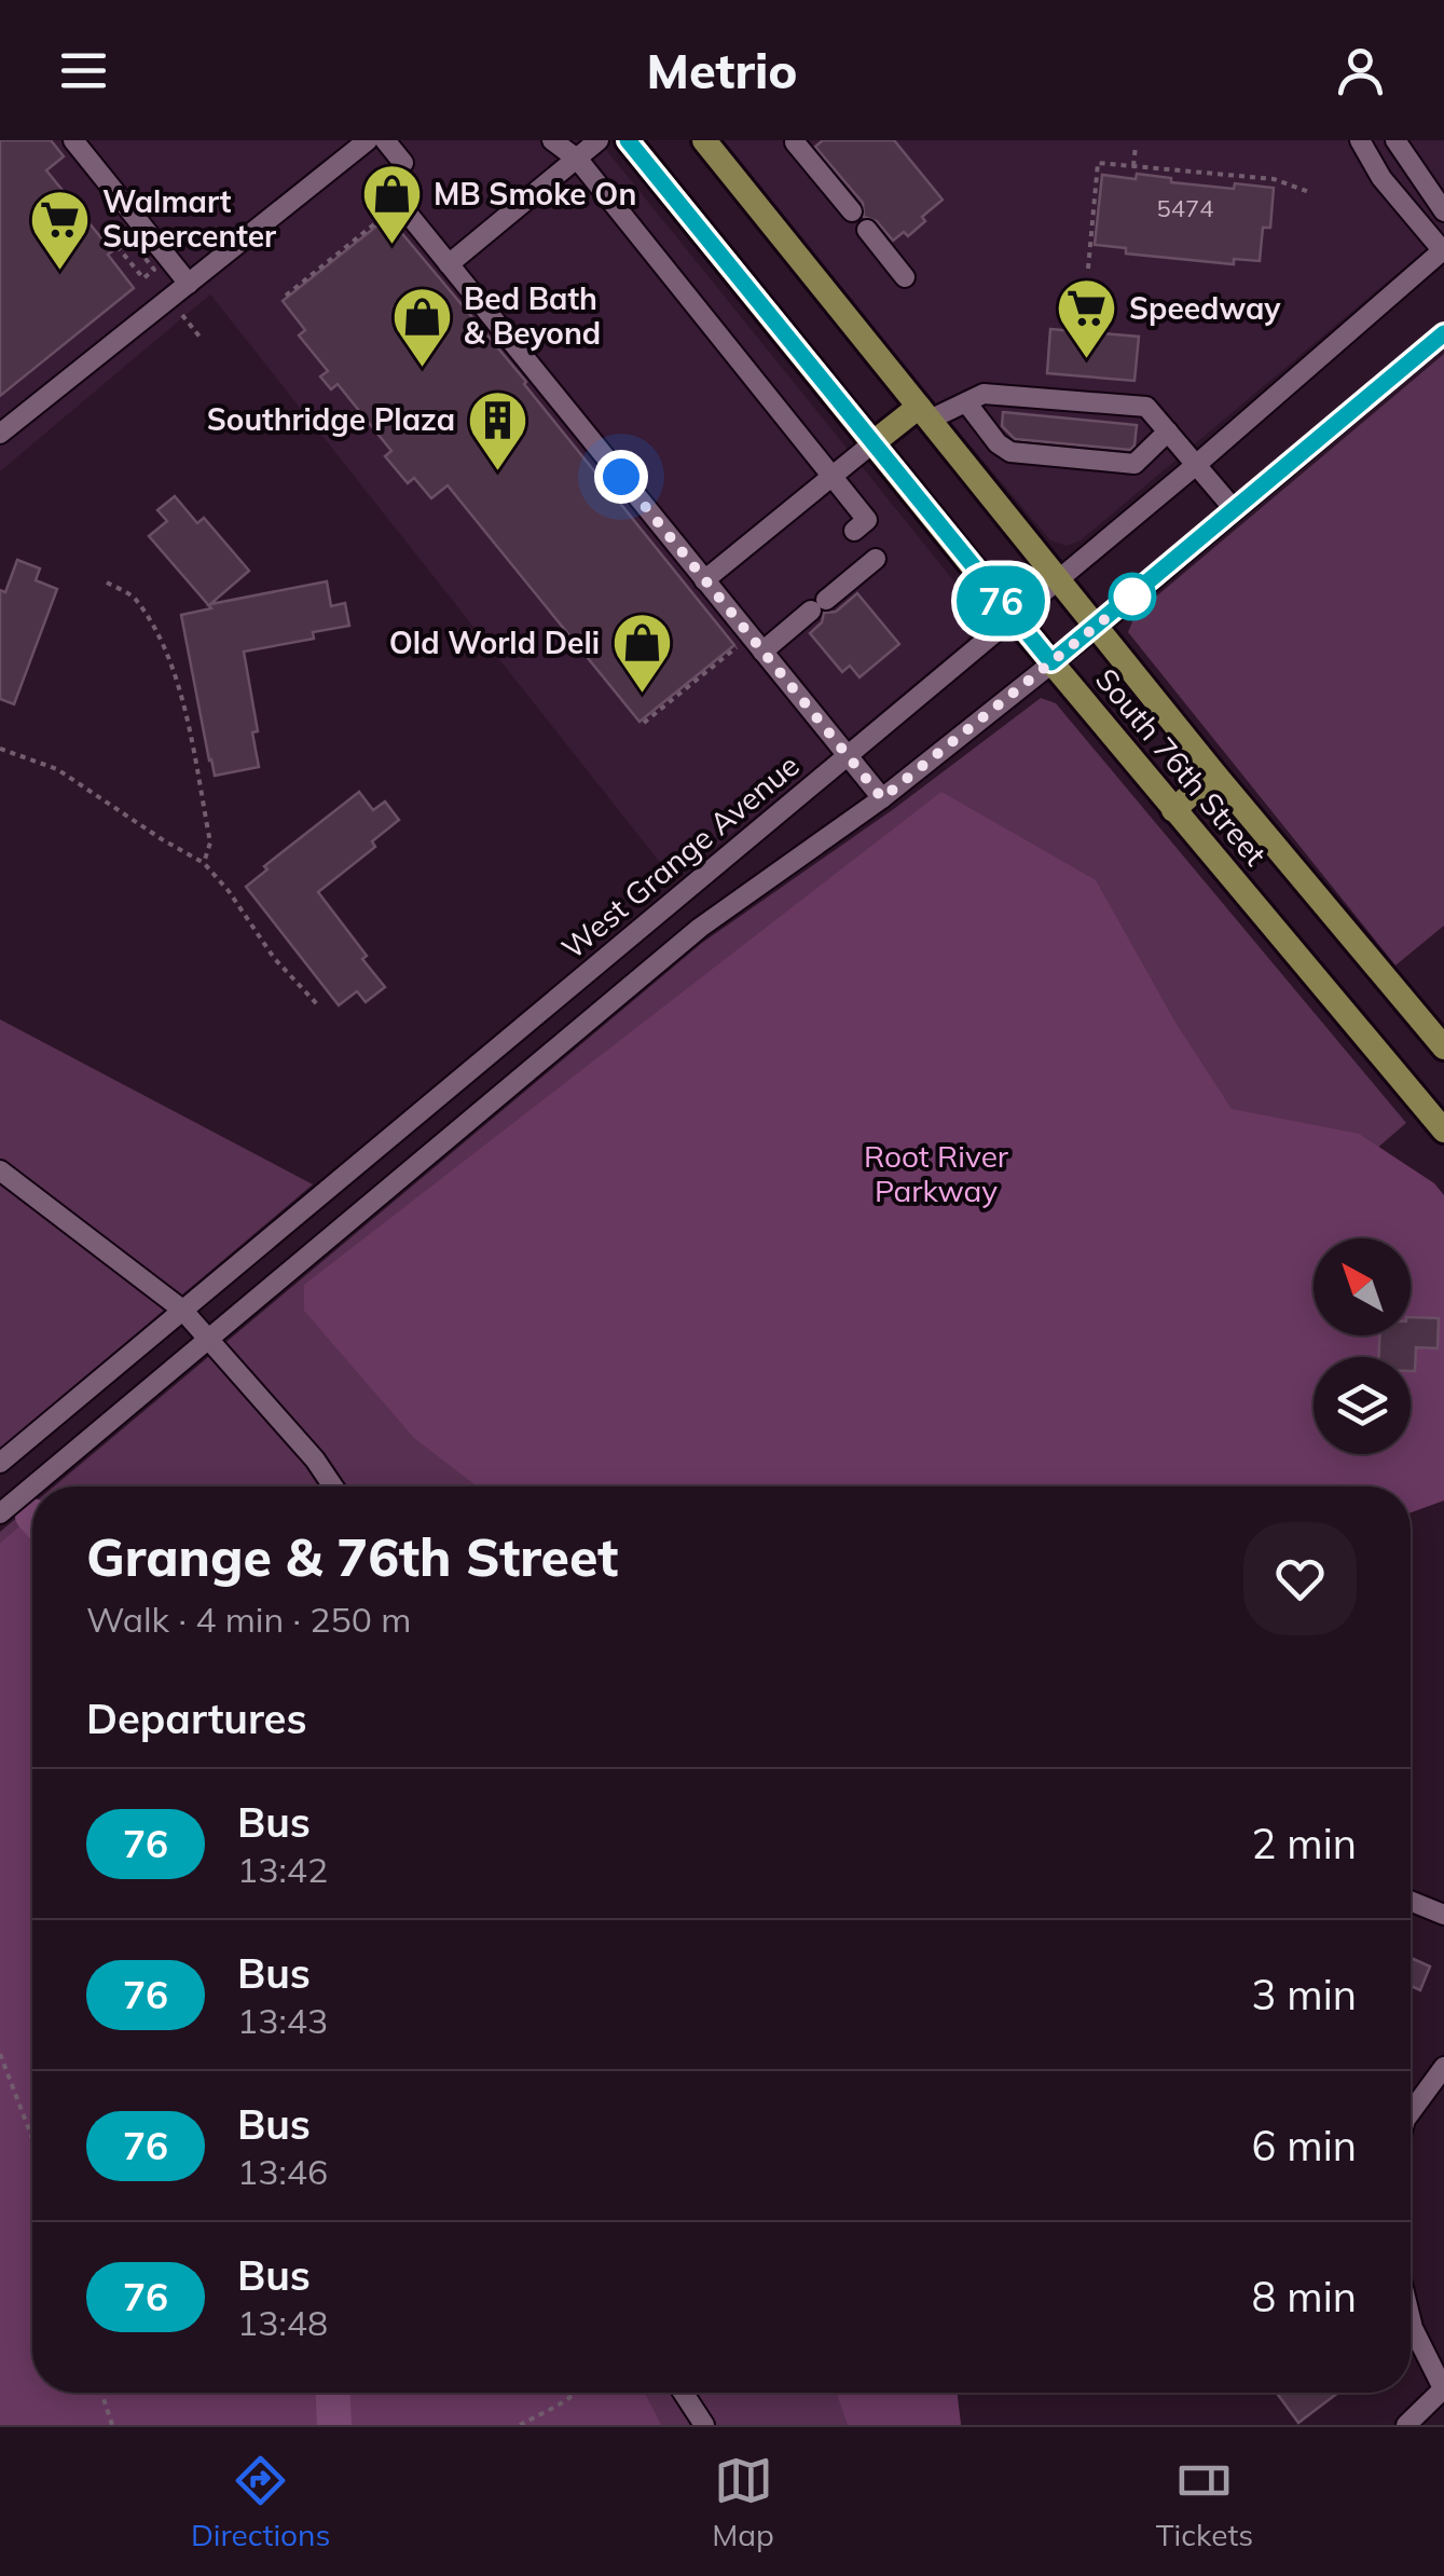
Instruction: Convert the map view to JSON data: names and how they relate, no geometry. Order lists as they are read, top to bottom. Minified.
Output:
{"streets":{"main road":["South 76th Street"],"street":["West Grange Avenue"]},"crossings":[["South 76th Street","West Grange Avenue"]],"parks":["Root River Parkway"],"places":{"shop":["MB Smoke On","Bed Bath & Beyond","Old World Deli"],"supermarket":["Walmart Supercenter","Speedway"],"building":["Southridge Plaza"]},"lines":["bus line 76"],"house_numbers":["5474"],"north":"top left","page":{"header":"Metrio","on_map":"76","heading":[["Grange & 76th Street","Walk · 4 min · 250 m"],"Departures"],"list":[{"mark":"76","name":"Bus","note":"13:42","value":"2 min"},{"mark":"76","name":"Bus","note":"13:43","value":"3 min"},{"mark":"76","name":"Bus","note":"13:46","value":"6 min"},{"mark":"76","name":"Bus","note":"13:48","value":"8 min"}],"tabs":["Directions","Map","Tickets"]}}
